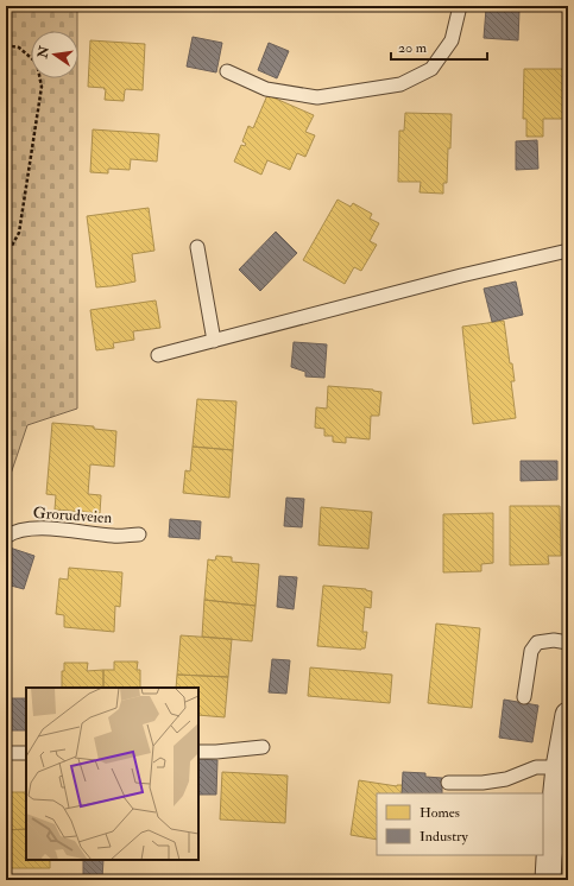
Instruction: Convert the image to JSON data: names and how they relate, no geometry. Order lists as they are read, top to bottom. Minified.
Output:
{"streets":{"lane":["Grorudveien"]},"legend":["Homes","Industry"],"scale_bar":"20 m","north":"left"}
